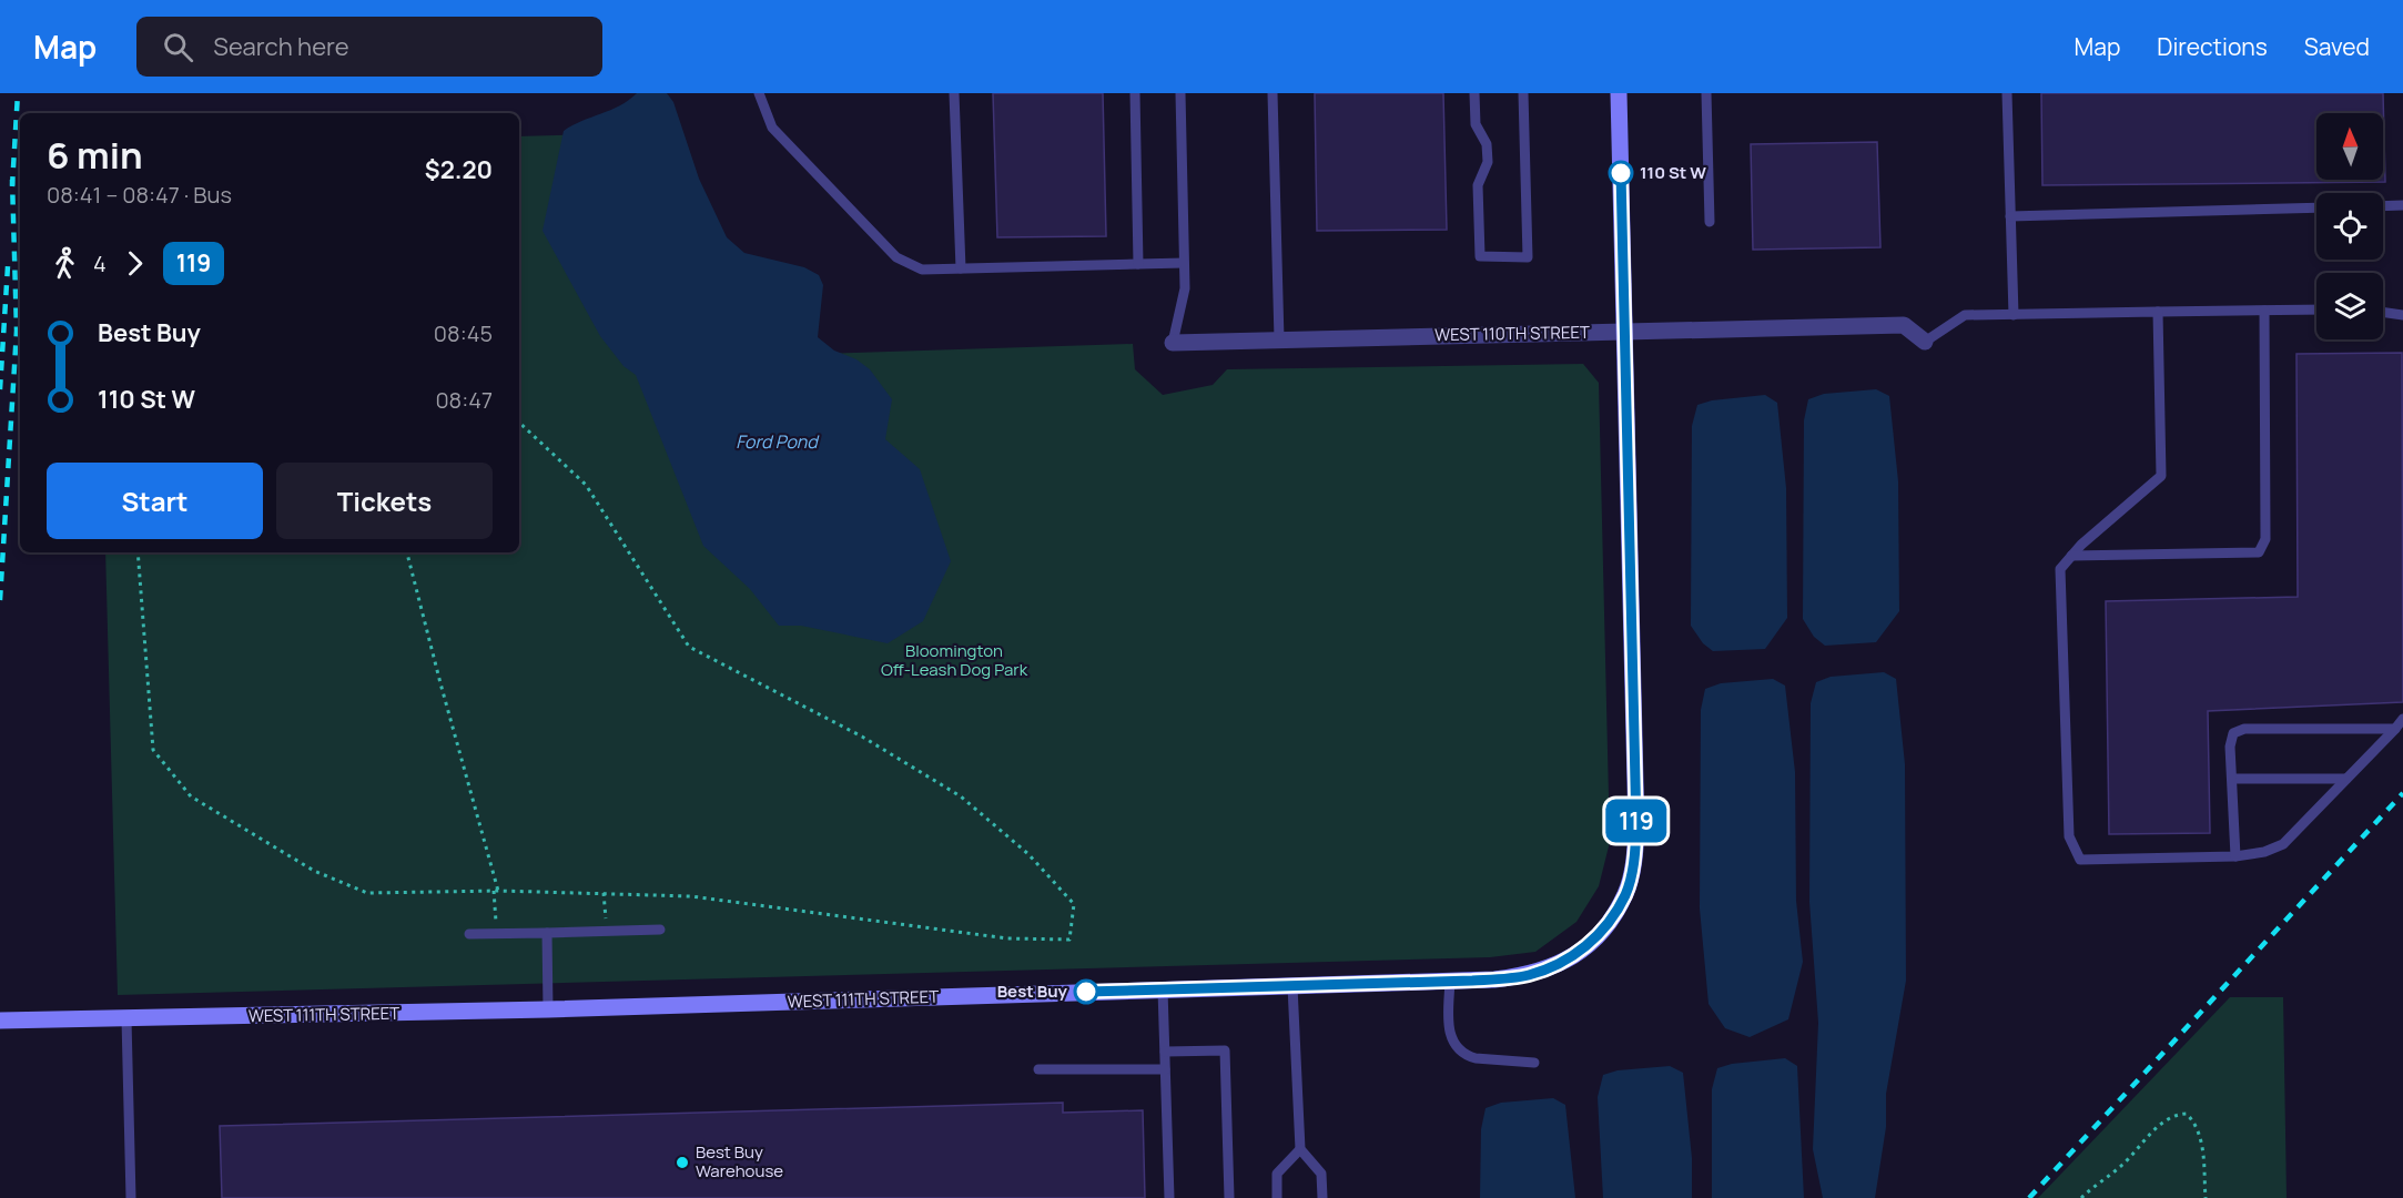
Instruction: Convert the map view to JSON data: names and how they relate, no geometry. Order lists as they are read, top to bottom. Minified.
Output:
{"streets":{"street":["WEST 110TH STREET","WEST 111TH STREET"]},"crossings":[["WEST 110TH STREET","WEST 111TH STREET"]],"water":["Ford Pond"],"parks":["Bloomington Off-Leash Dog Park"],"places":["110 St W","Best Buy","Best Buy Warehouse"],"lines":["bus line 119"],"north":"top","page":{"header":"Map","search":"Search here","nav":["Map","Directions","Saved"],"on_map":"119","heading":["6 min","08:41 – 08:47 · Bus","$2.20"],"legs":["4","119"],"list":[{"name":"Best Buy","value":"08:45"},{"name":"110 St W","value":"08:47"}],"buttons":["Start","Tickets"]}}
